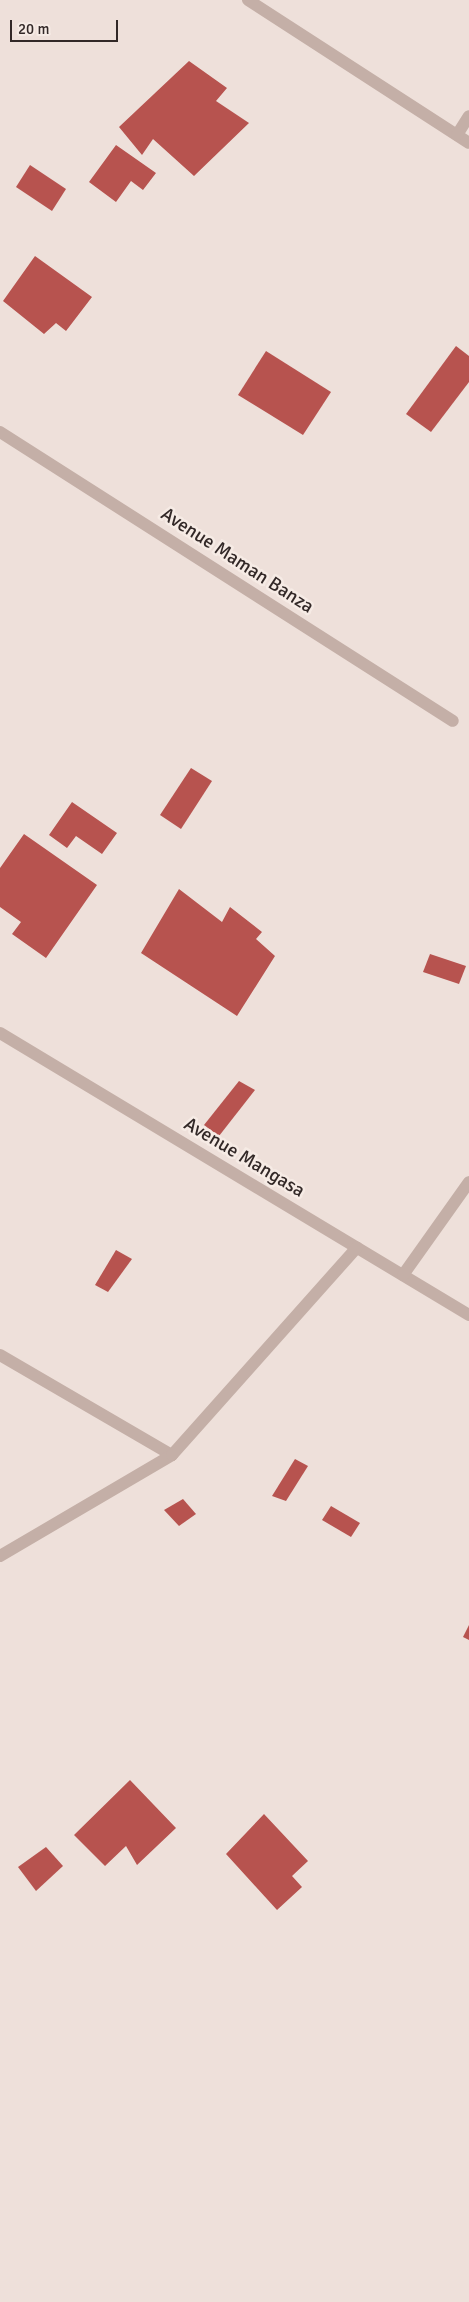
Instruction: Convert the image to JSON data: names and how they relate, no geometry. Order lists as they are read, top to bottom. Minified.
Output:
{"streets":{"street":["Avenue Maman Banza","Avenue Mangasa"]},"scale_bar":"20 m"}
